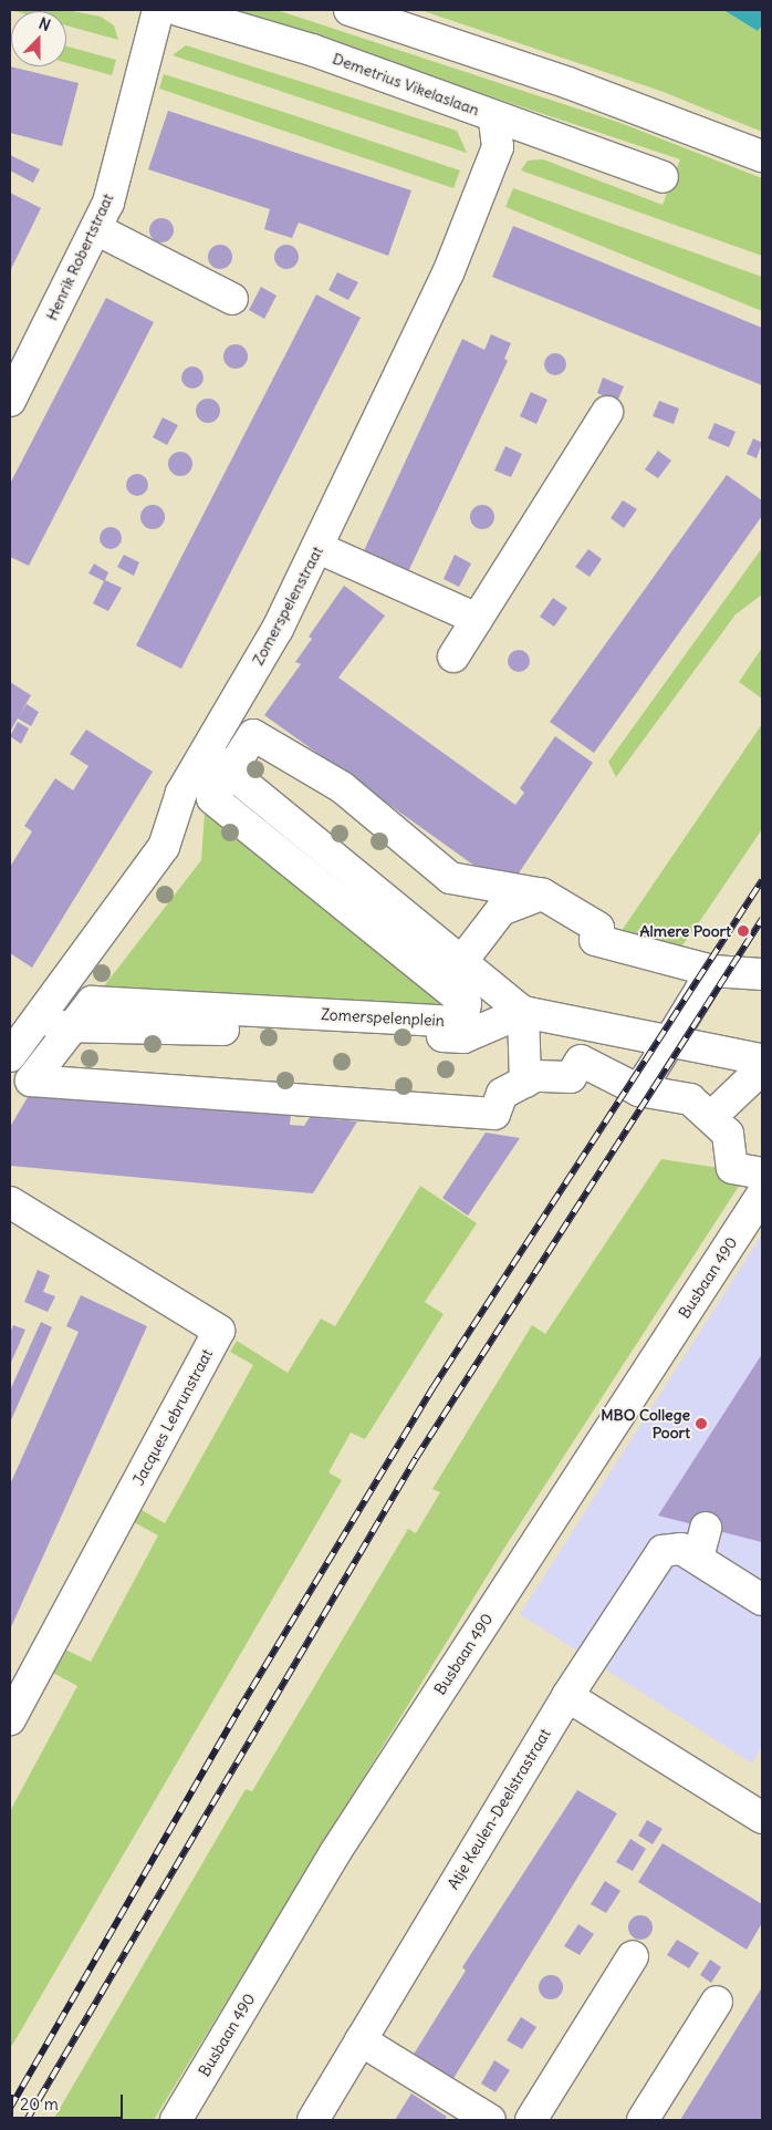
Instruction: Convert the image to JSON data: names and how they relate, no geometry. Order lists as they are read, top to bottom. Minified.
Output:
{"streets":{"street":["Demetrius Vikelaslaan","Henrik Robertstraat","Zomerspelenstraat","Zomerspelenplein","Busbaan 490","Jacques Lebrunstraat","Atje Keulen-Deelstrastraat"]},"crossings":[["Demetrius Vikelaslaan","Zomerspelenstraat"],["Zomerspelenstraat","Zomerspelenplein"]],"places":["Almere Poort","MBO College Poort"],"scale_bar":"20 m","north":"top"}
